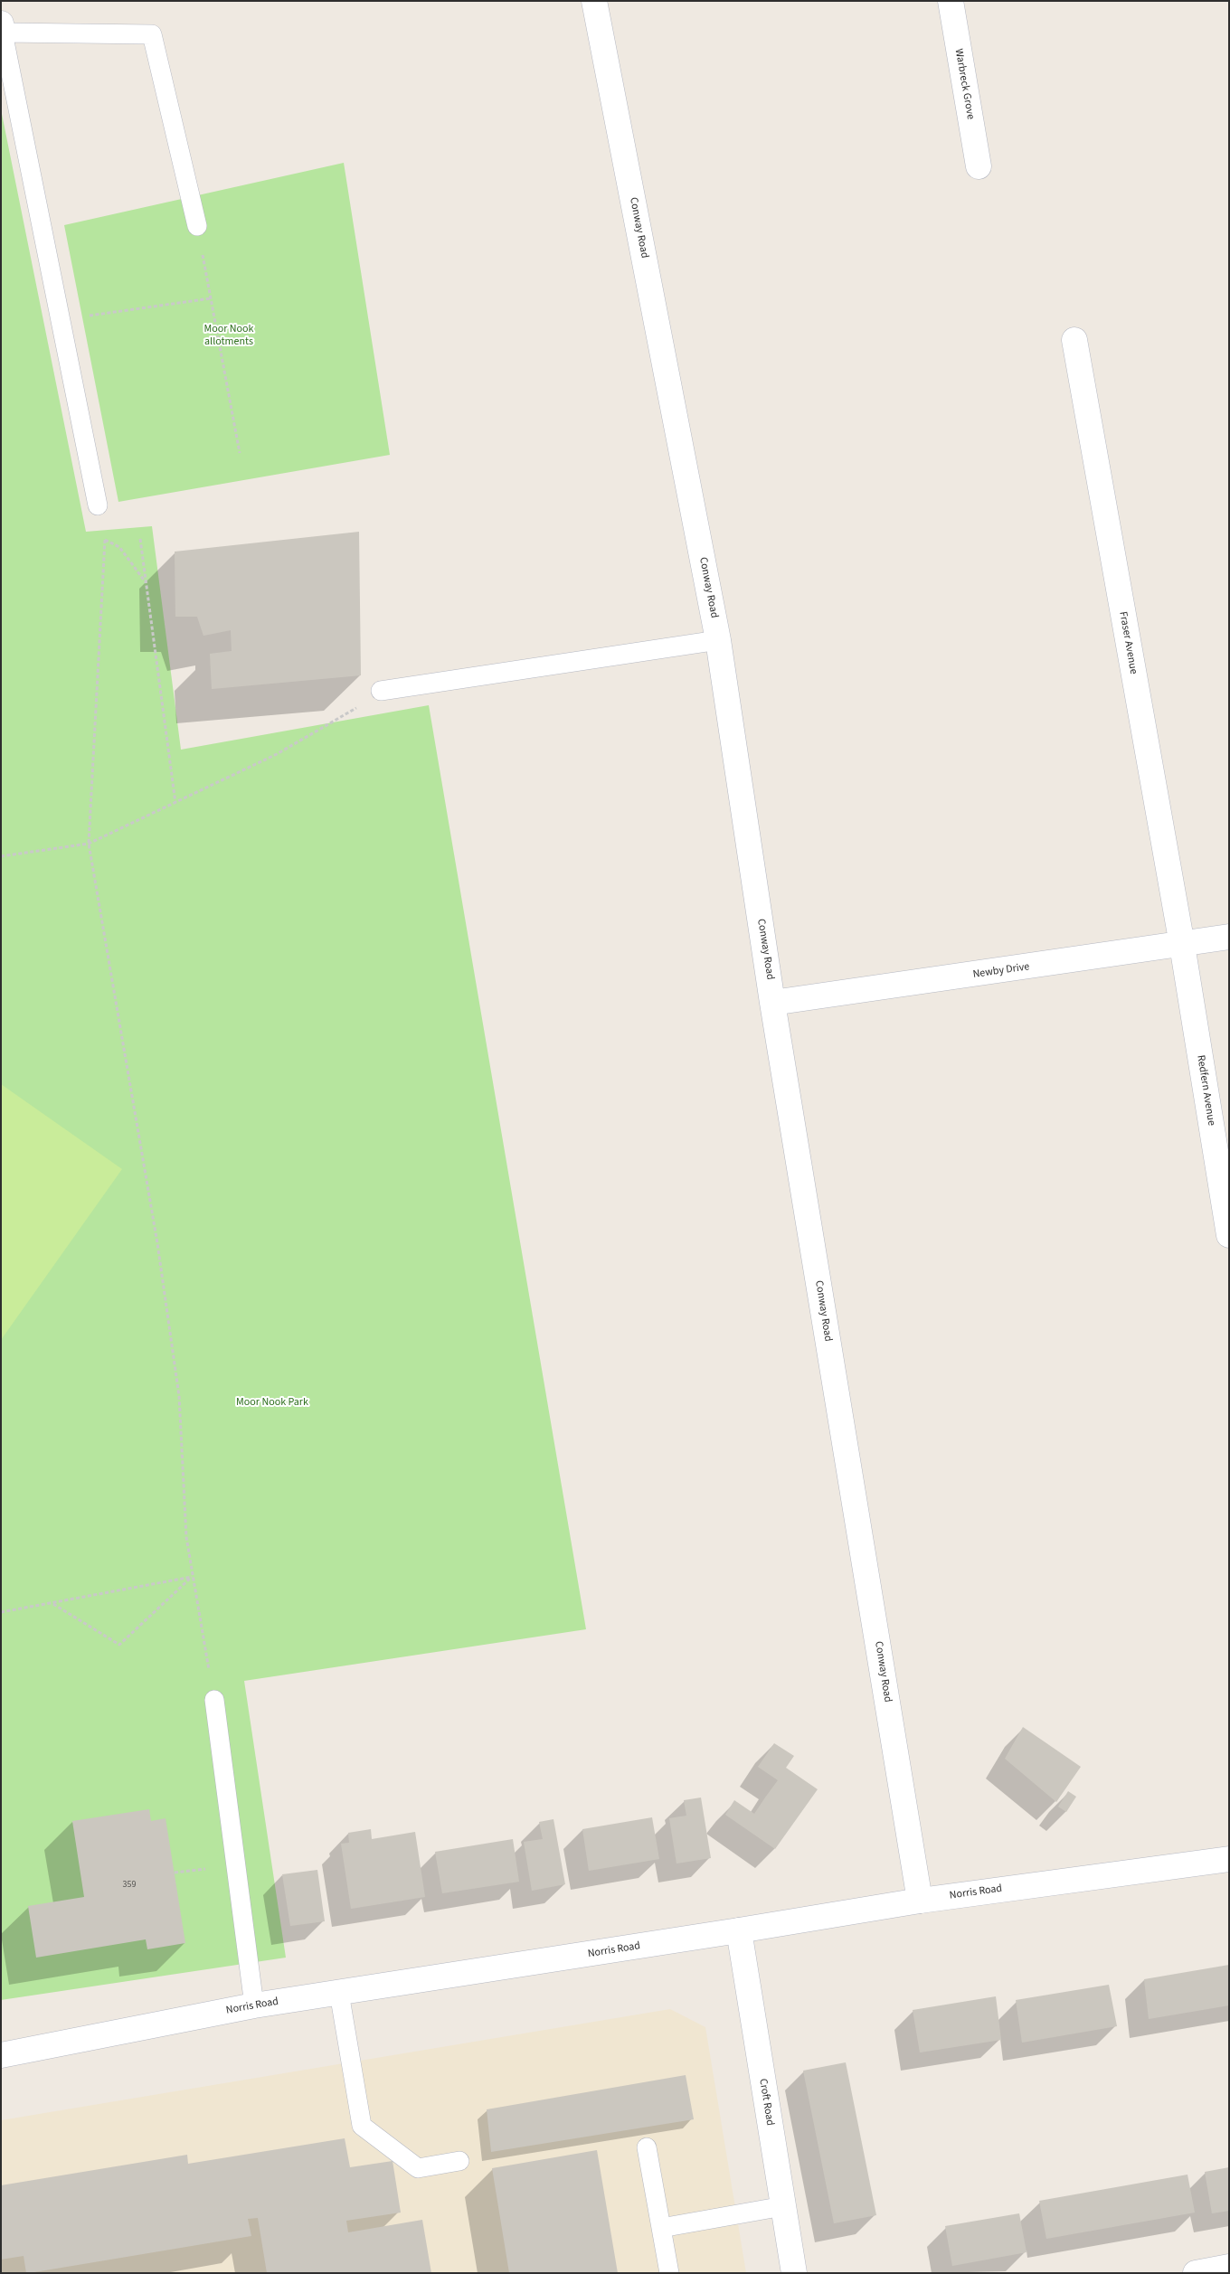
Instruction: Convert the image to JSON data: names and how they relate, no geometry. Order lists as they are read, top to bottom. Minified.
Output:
{"streets":{"street":["Warbreck Grove","Conway Road","Fraser Avenue","Newby Drive","Redfern Avenue","Norris Road","Croft Road"]},"crossings":[["Conway Road","Newby Drive"],["Conway Road","Norris Road"],["Fraser Avenue","Newby Drive"],["Fraser Avenue","Redfern Avenue"],["Newby Drive","Redfern Avenue"],["Norris Road","Croft Road"]],"parks":["Moor Nook allotments","Moor Nook Park"],"house_numbers":["359"]}
